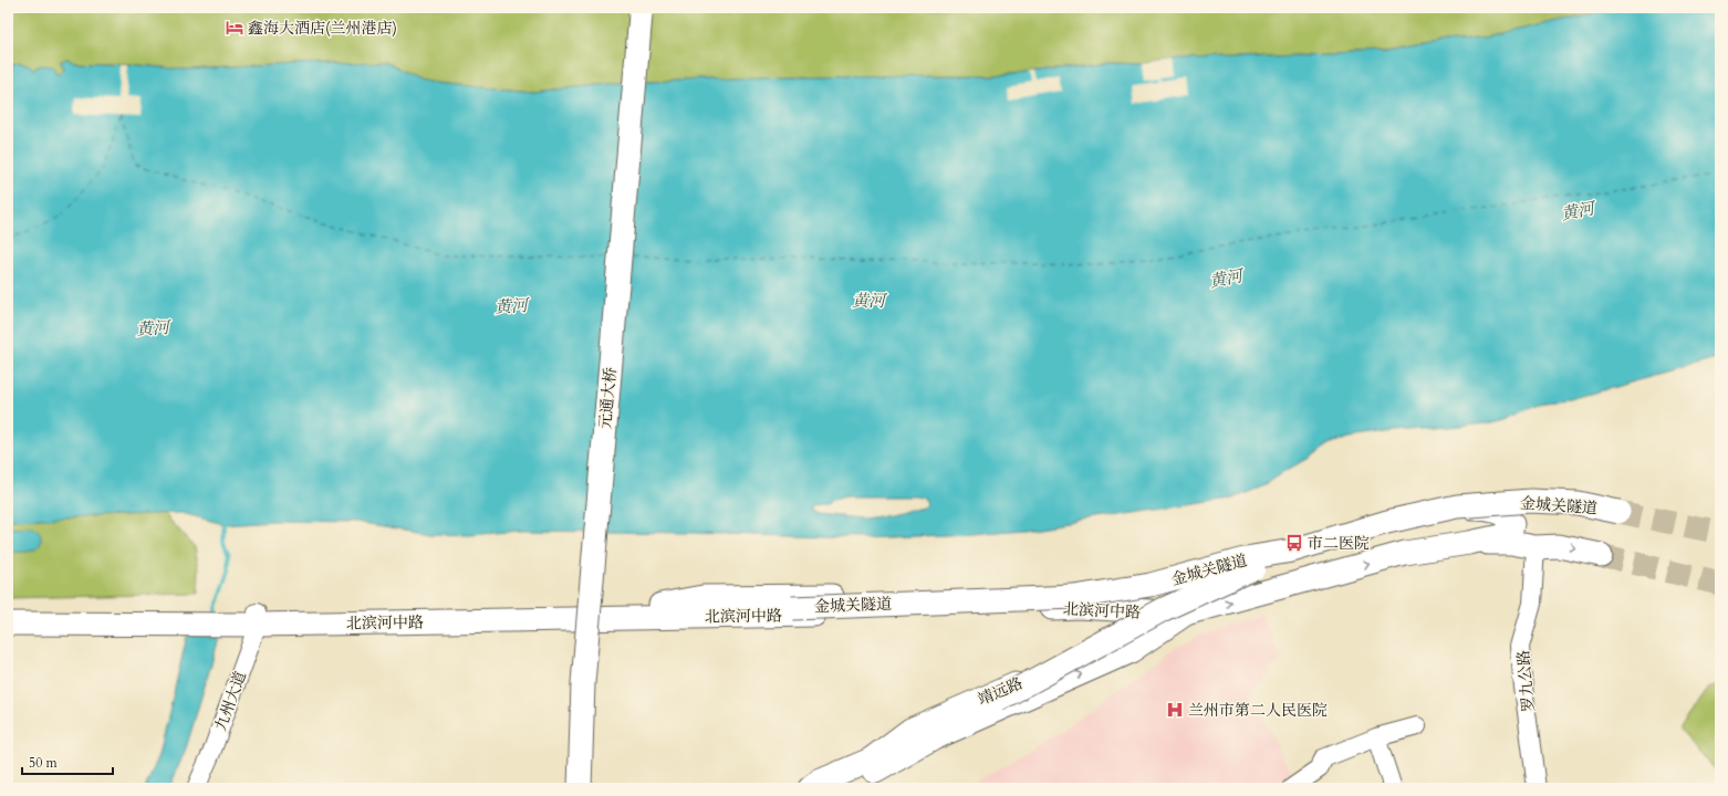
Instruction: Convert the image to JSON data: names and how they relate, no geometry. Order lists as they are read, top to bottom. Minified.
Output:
{"streets":{"main road":["元通大桥","金城关隧道","北滨河中路","靖远路"],"street":["罗九公路","九州大道"]},"crossings":[["金城关隧道","北滨河中路"],["北滨河中路","靖远路"],["北滨河中路","九州大道"]],"water":["黄河"],"places":{"hotel":["鑫海大酒店(兰州港店)"],"bus stop":["市二医院"],"hospital":["兰州市第二人民医院"]},"scale_bar":"50 m"}
